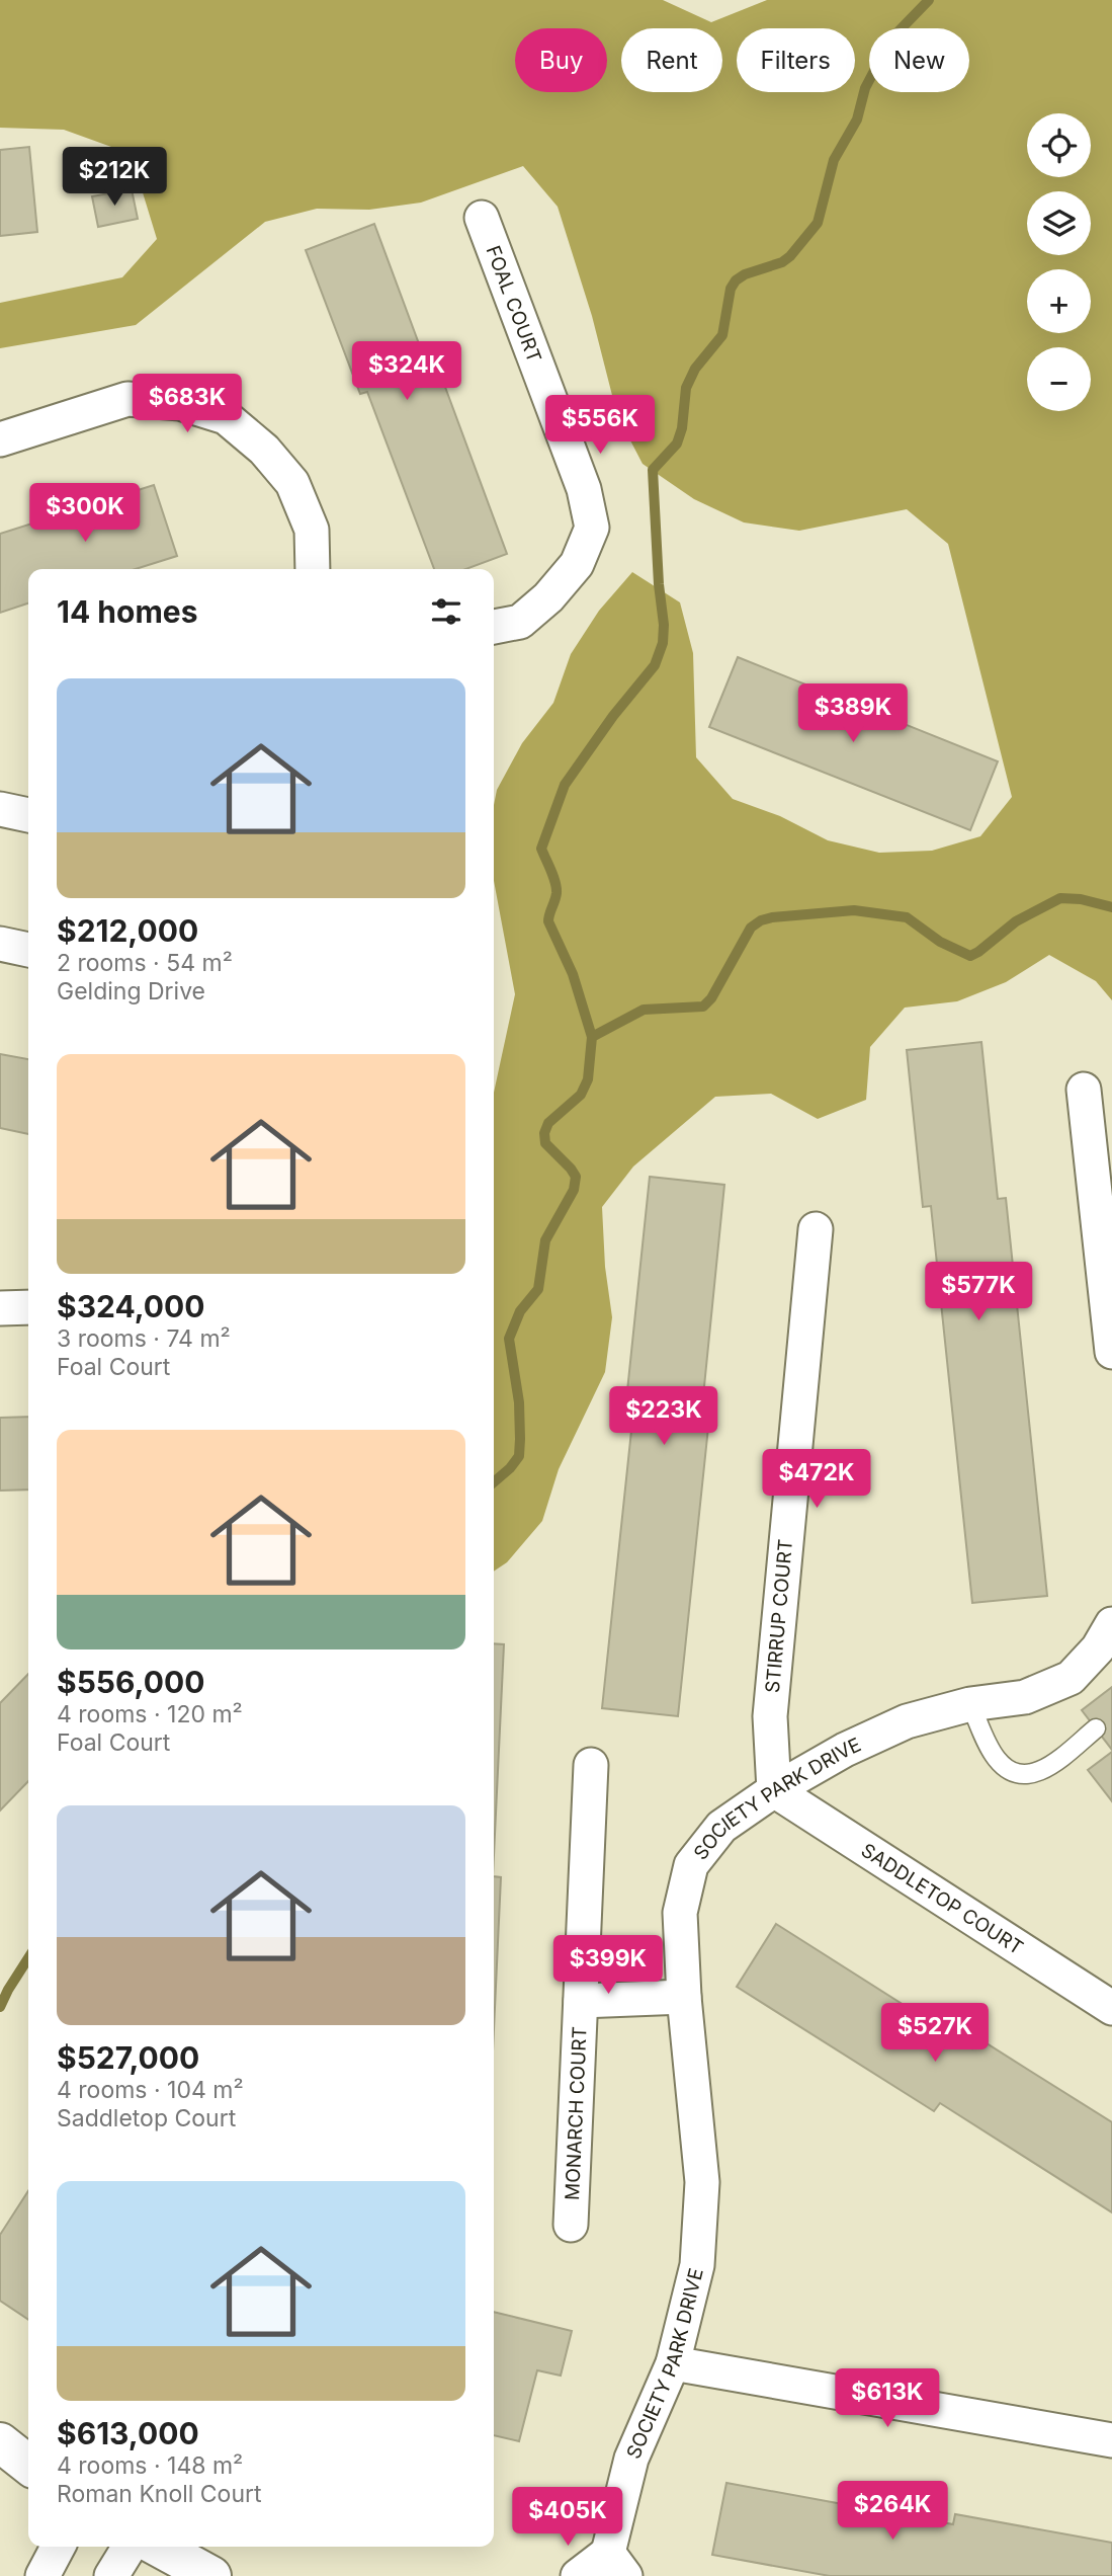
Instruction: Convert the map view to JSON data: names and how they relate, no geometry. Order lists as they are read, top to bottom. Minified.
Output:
{"streets":{"street":["FOAL COURT","STIRRUP COURT","SOCIETY PARK DRIVE","SADDLETOP COURT","MONARCH COURT"]},"crossings":[["STIRRUP COURT","SOCIETY PARK DRIVE"],["STIRRUP COURT","SADDLETOP COURT"],["SOCIETY PARK DRIVE","SADDLETOP COURT"],["SOCIETY PARK DRIVE","MONARCH COURT"]],"page":{"chip":["Buy","Rent","Filters","New"],"map_buttons":["+","−"],"price":["$212K","$324K","$683K","$556K","$300K","$389K","$577K","$223K","$472K","$399K","$527K","$613K","$264K","$405K"],"heading":"14 homes","list":[{"name":"$212,000","note":"2 rooms · 54 m² · Gelding Drive"},{"name":"$324,000","note":"3 rooms · 74 m² · Foal Court"},{"name":"$556,000","note":"4 rooms · 120 m² · Foal Court"},{"name":"$527,000","note":"4 rooms · 104 m² · Saddletop Court"},{"name":"$613,000","note":"4 rooms · 148 m² · Roman Knoll Court"}]}}
